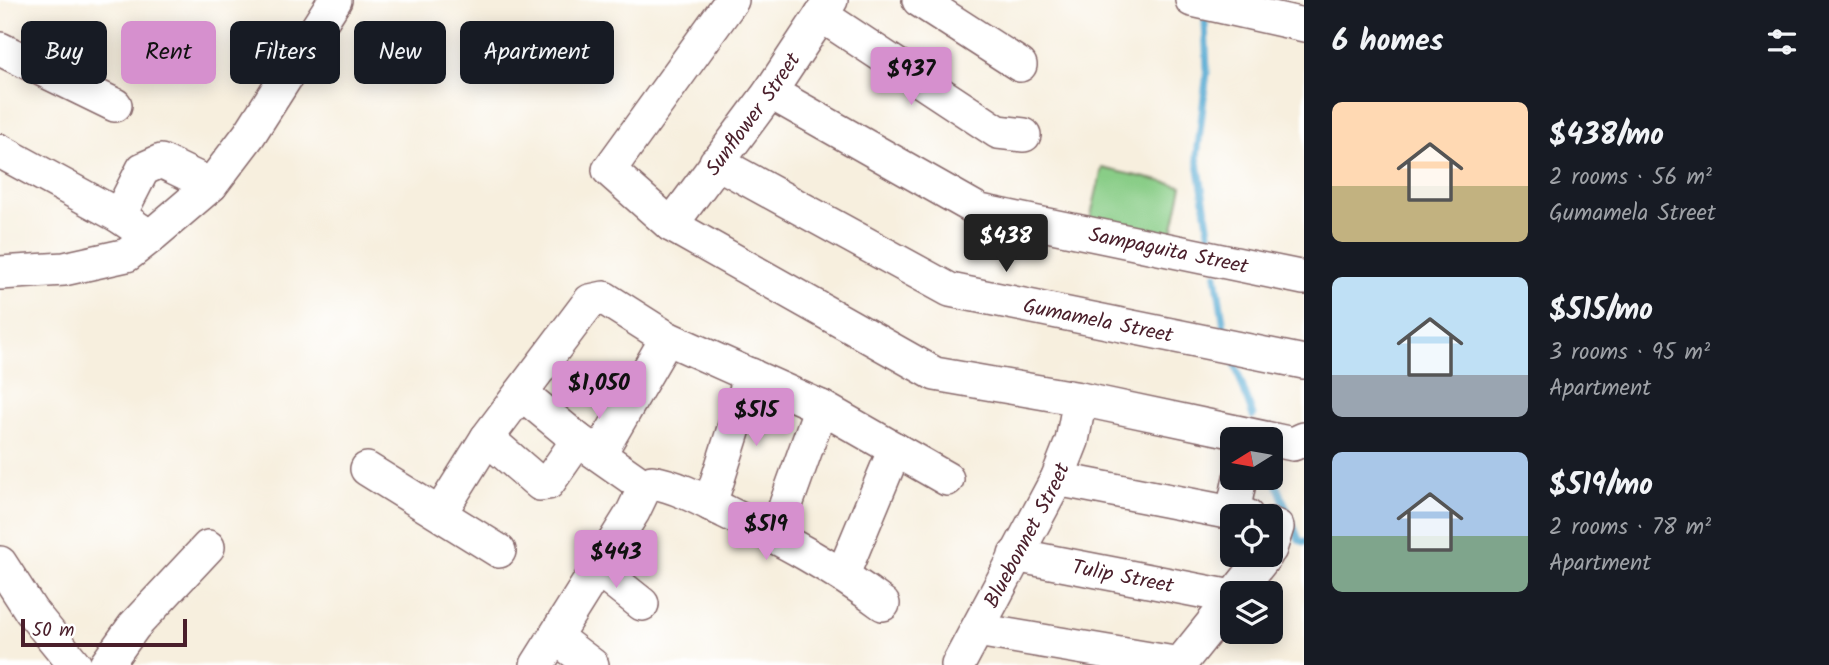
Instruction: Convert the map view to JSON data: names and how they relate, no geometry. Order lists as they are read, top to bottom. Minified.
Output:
{"streets":{"street":["Sunflower Street","Sampaguita Street","Gumamela Street","Bluebonnet Street","Tulip Street"]},"crossings":[["Sunflower Street","Sampaguita Street"],["Sunflower Street","Gumamela Street"],["Bluebonnet Street","Tulip Street"]],"scale_bar":"50 m","north":"left","page":{"heading":"6 homes","chip":["Buy","Rent","Filters","New","Apartment"],"price":["$937","$438","$1,050","$515","$519","$443"],"list":[{"name":"$438/mo","note":"2 rooms · 56 m² · Gumamela Street"},{"name":"$515/mo","note":"3 rooms · 95 m² · Apartment"},{"name":"$519/mo","note":"2 rooms · 78 m² · Apartment"}],"scale":"50 m"}}
